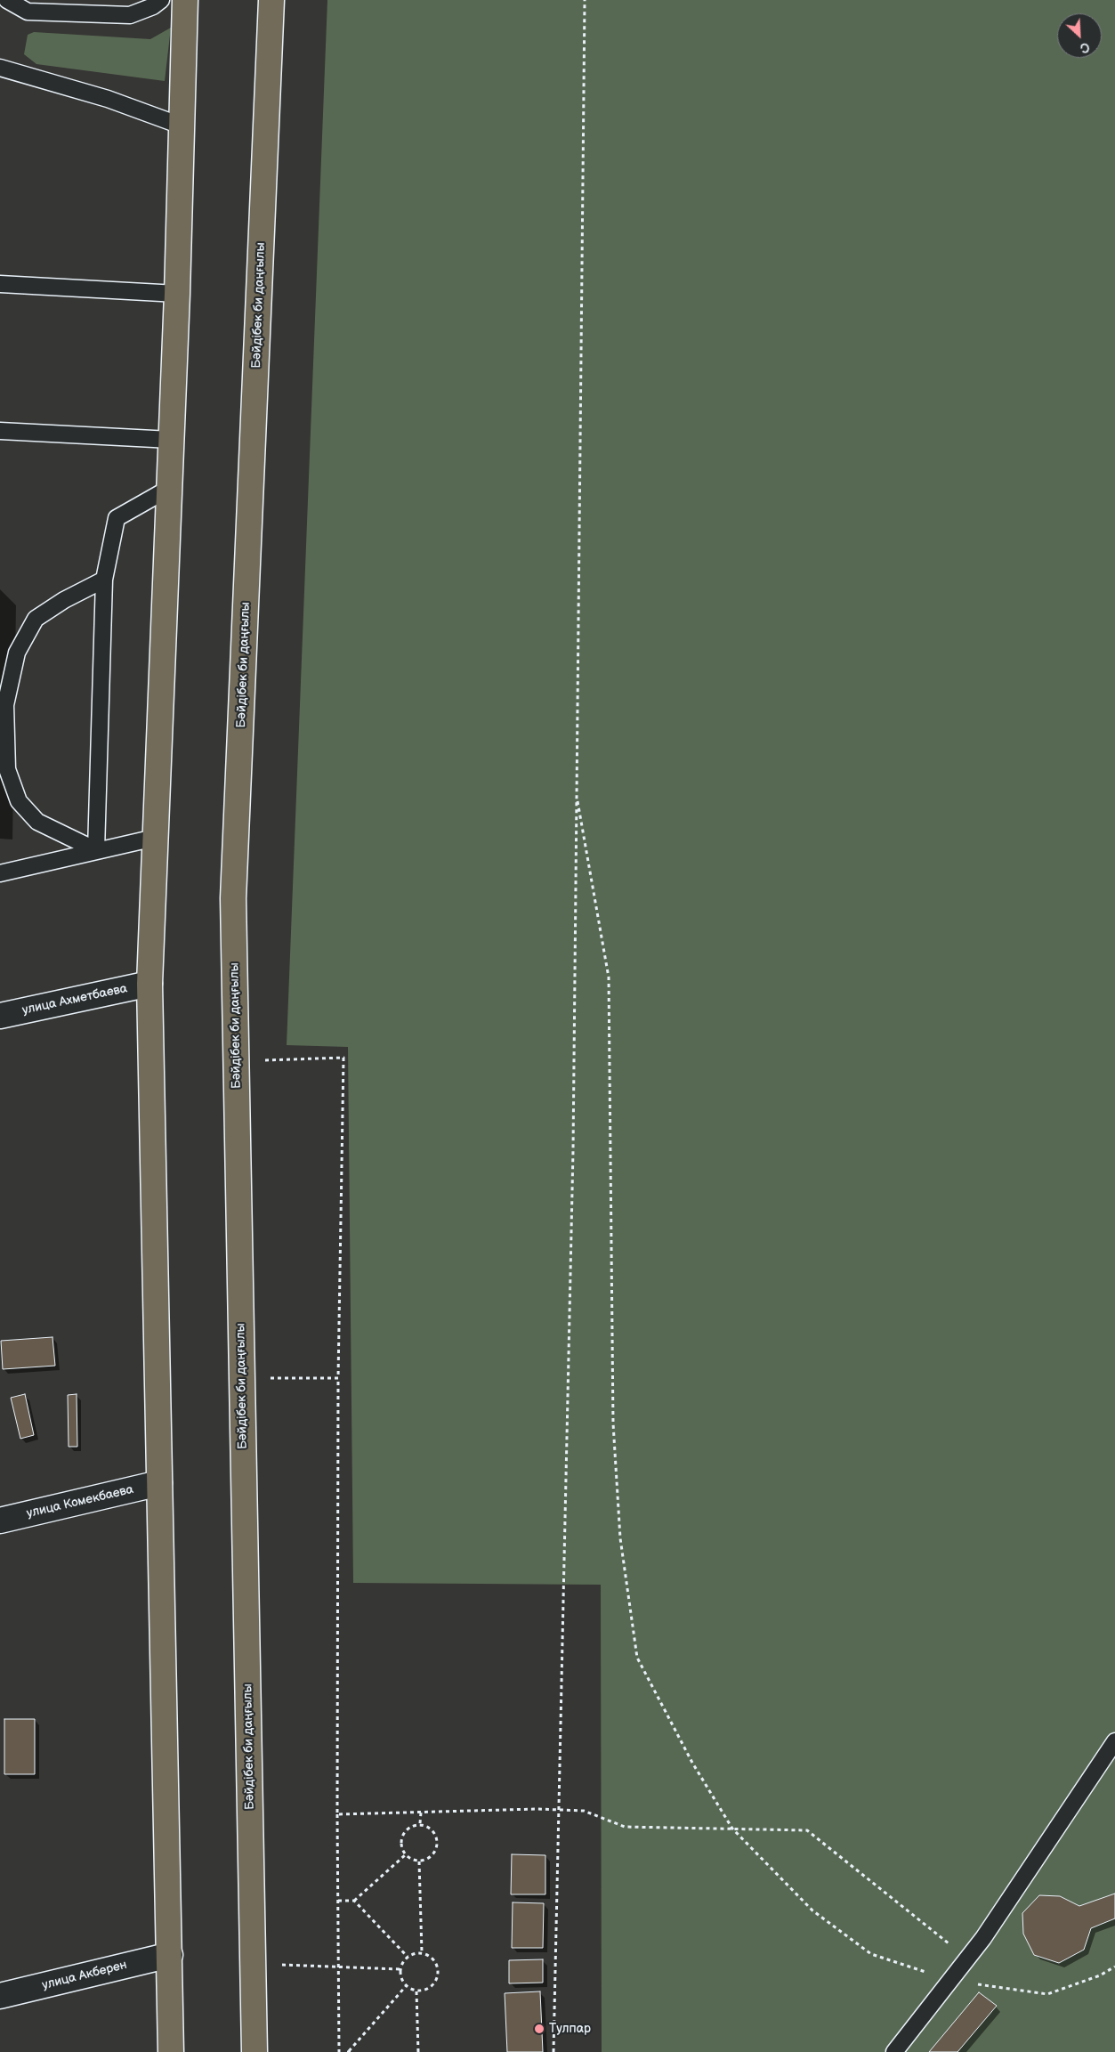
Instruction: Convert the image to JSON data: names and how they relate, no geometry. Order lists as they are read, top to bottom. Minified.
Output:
{"streets":{"main road":["Бәйдібек би даңғылы"],"street":["улица Ахметбаева","улица Комекбаева","улица Акберен"]},"places":["Тулпар"],"north":"bottom right"}
